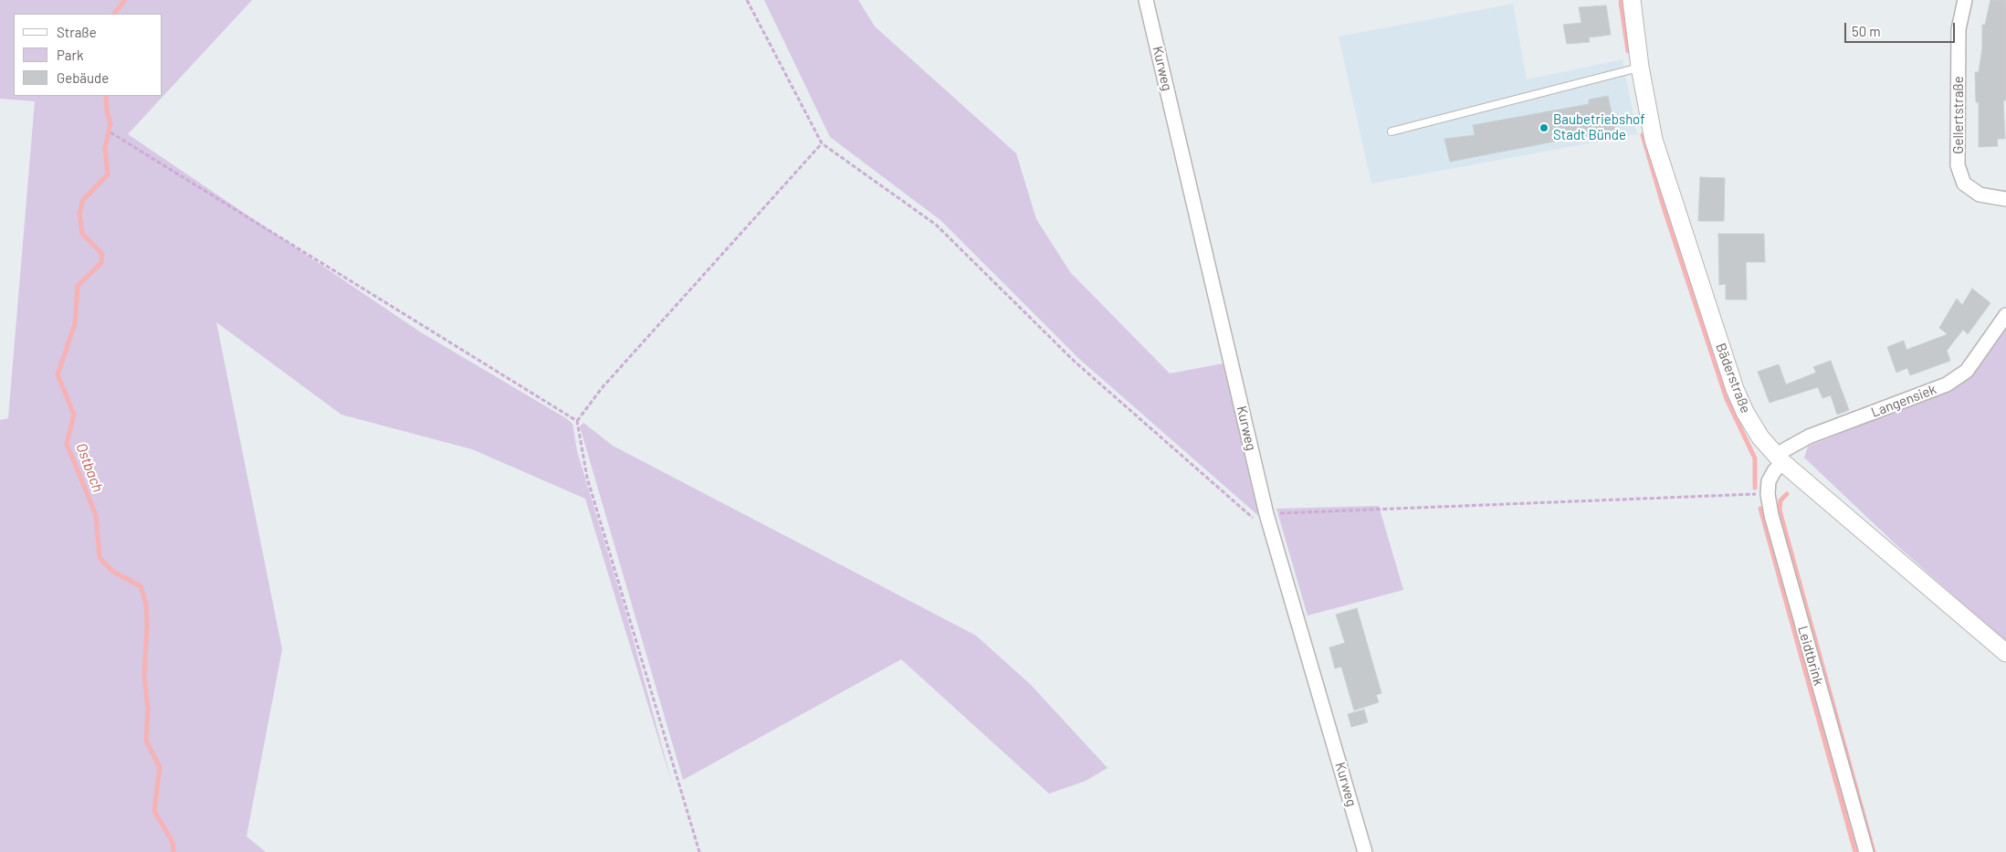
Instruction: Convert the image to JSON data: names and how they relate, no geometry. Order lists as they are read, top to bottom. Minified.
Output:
{"streets":{"street":["Kurweg","Gellertstraße","Bäderstraße","Langensiek","Leidtbrink"]},"crossings":[["Bäderstraße","Langensiek"],["Bäderstraße","Leidtbrink"],["Langensiek","Leidtbrink"]],"water":["Ostbach"],"places":["Baubetriebshof Stadt Bünde"],"legend":["Straße","Park","Gebäude"],"scale_bar":"50 m"}
